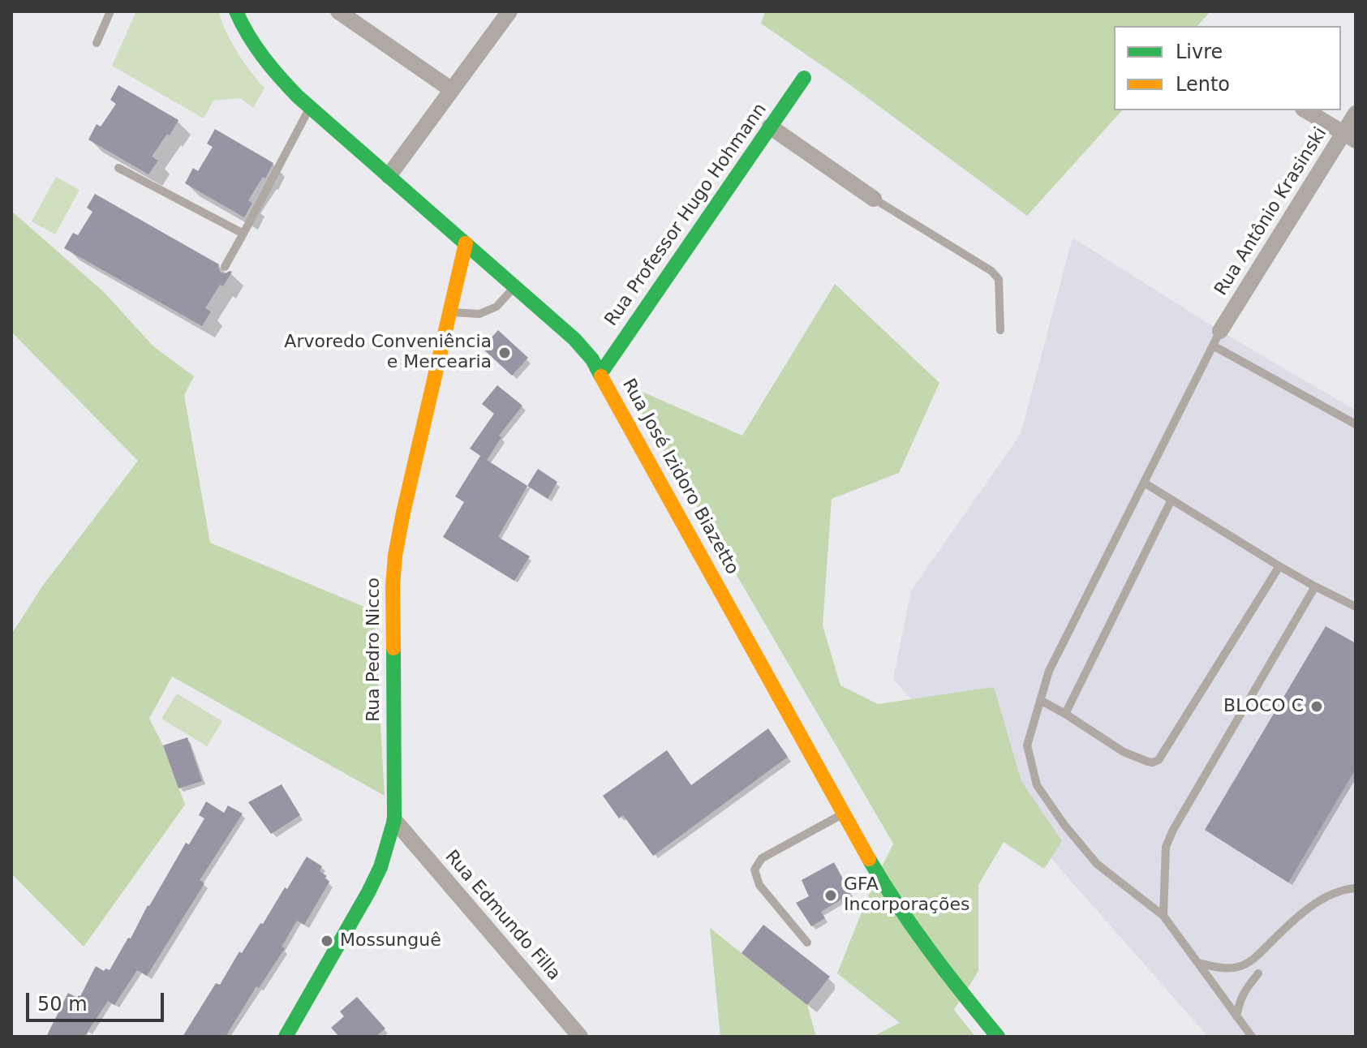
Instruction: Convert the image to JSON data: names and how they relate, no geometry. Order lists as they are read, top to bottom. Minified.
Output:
{"streets":{"street":["Rua Antônio Krasinski","Rua Professor Hugo Hohmann","Rua José Izidoro Biazetto","Rua Pedro Nicco","Rua Edmundo Filla"]},"crossings":[["Rua Professor Hugo Hohmann","Rua José Izidoro Biazetto"],["Rua José Izidoro Biazetto","Rua Pedro Nicco"],["Rua Pedro Nicco","Rua Edmundo Filla"]],"places":["Arvoredo Conveniência e Mercearia","BLOCO C","GFA Incorporações","Mossunguê"],"legend":["Livre","Lento"],"scale_bar":"50 m"}
